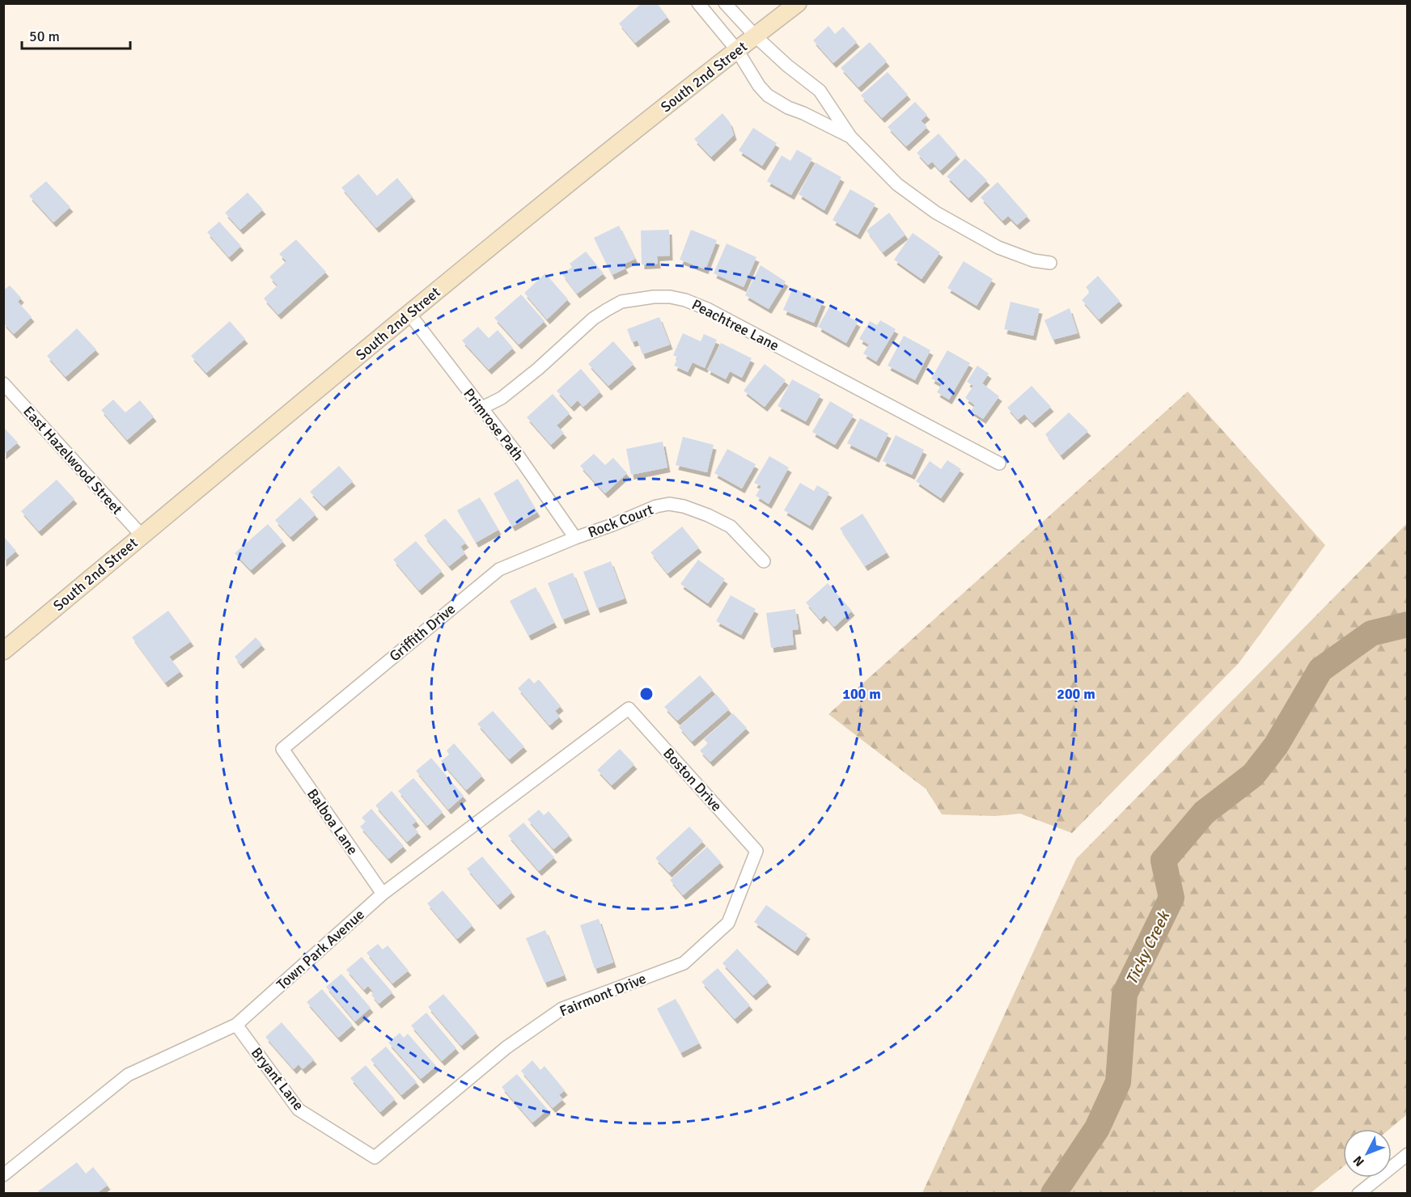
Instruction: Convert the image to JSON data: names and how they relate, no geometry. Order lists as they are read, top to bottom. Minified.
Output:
{"streets":{"main road":["South 2nd Street"],"street":["Peachtree Lane","Primrose Path","East Hazelwood Street","Rock Court","Griffith Drive","Boston Drive","Balboa Lane","Town Park Avenue","Fairmont Drive","Bryant Lane"]},"crossings":[["South 2nd Street","Primrose Path"],["South 2nd Street","East Hazelwood Street"],["Peachtree Lane","Primrose Path"],["Primrose Path","Rock Court"],["Primrose Path","Griffith Drive"],["Rock Court","Griffith Drive"],["Griffith Drive","Balboa Lane"],["Boston Drive","Town Park Avenue"],["Boston Drive","Fairmont Drive"],["Balboa Lane","Town Park Avenue"],["Town Park Avenue","Bryant Lane"],["Fairmont Drive","Bryant Lane"]],"water":["Ticky Creek"],"scale_bar":"50 m","north":"bottom left","rings":["100 m","200 m"]}
